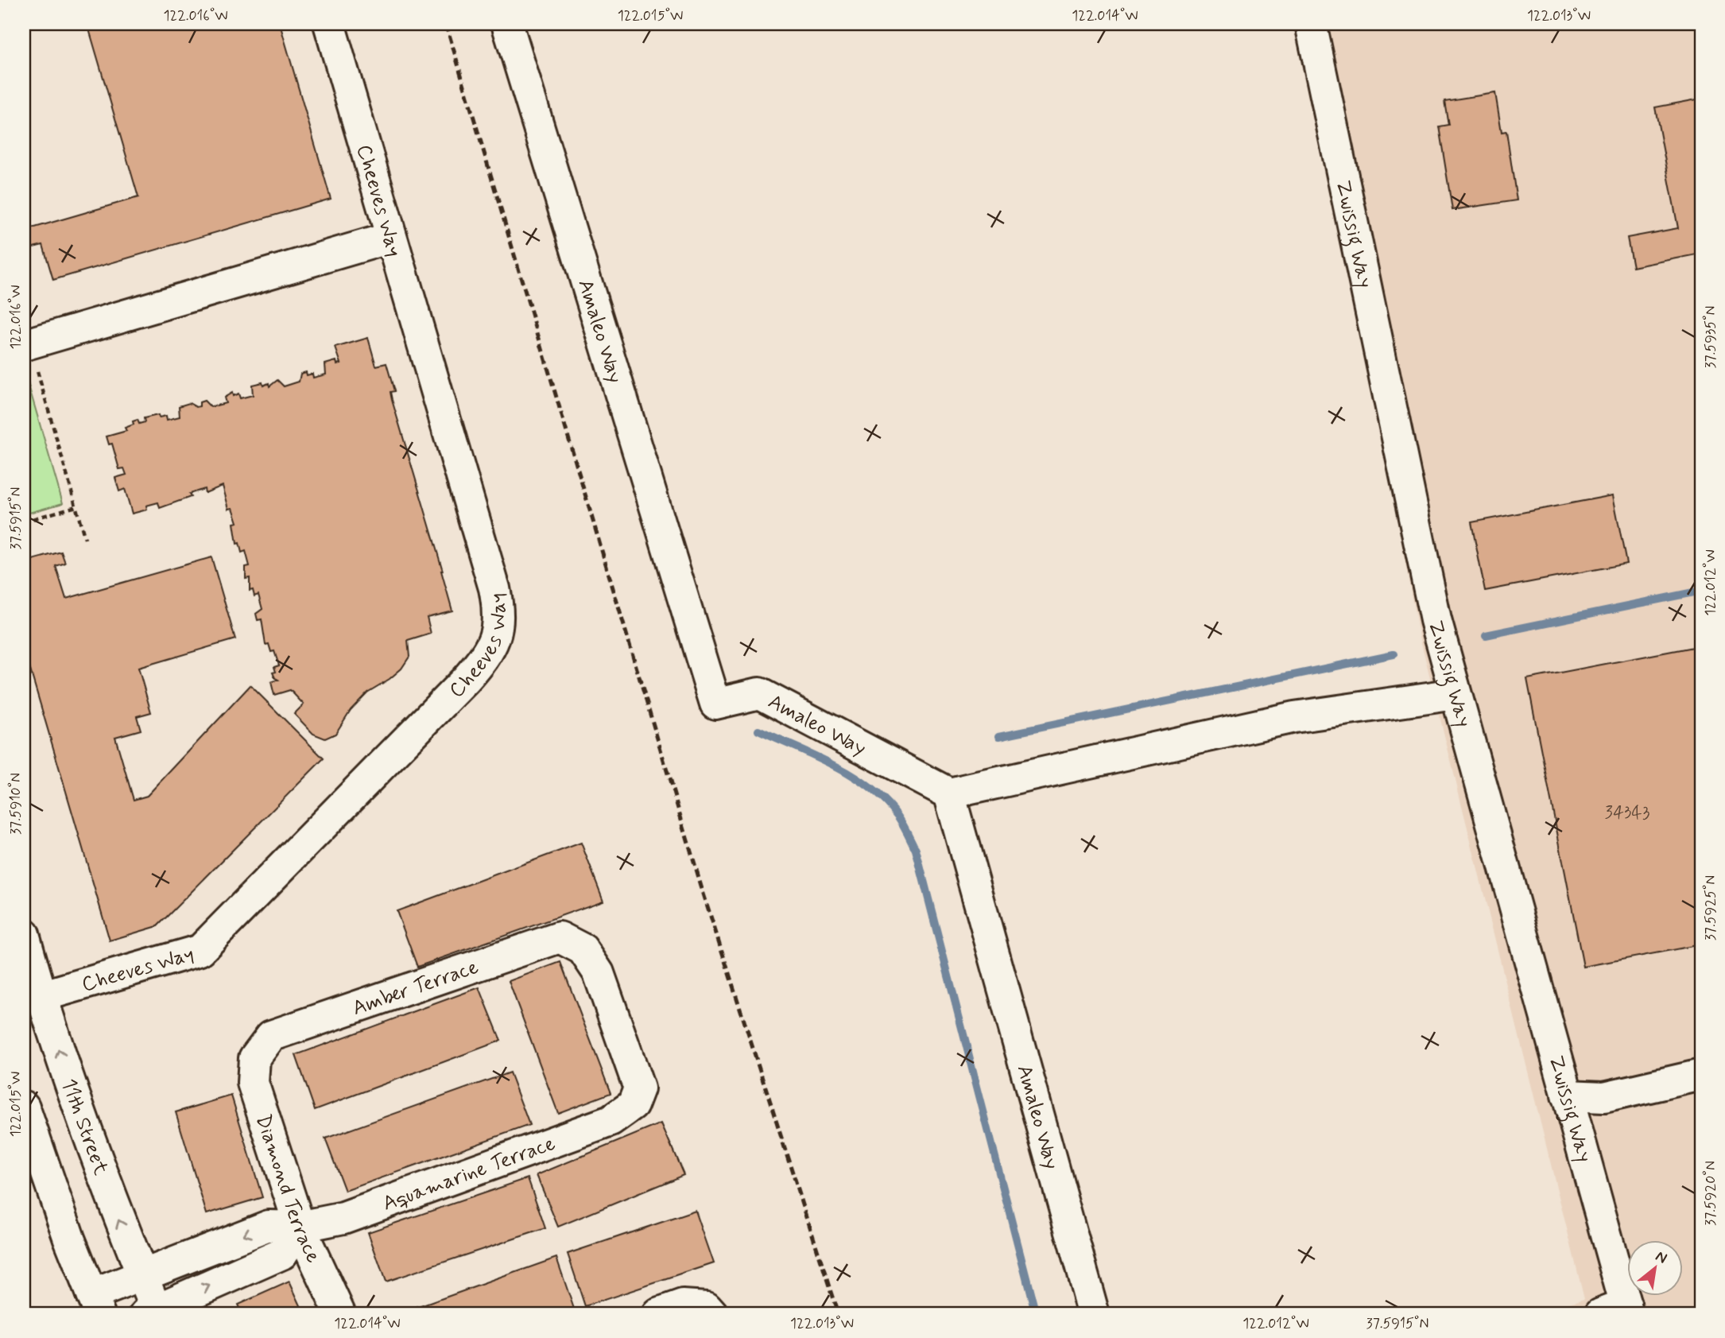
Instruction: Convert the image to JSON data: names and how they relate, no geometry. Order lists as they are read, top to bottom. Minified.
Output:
{"streets":{"street":["Cheeves Way","Zwissig Way","Amaleo Way","Amber Terrace","11th Street","Aquamarine Terrace","Diamond Terrace"]},"crossings":[["Cheeves Way","11th Street"],["Amber Terrace","Aquamarine Terrace"],["Amber Terrace","Diamond Terrace"],["11th Street","Aquamarine Terrace"],["Aquamarine Terrace","Diamond Terrace"]],"house_numbers":["34343"],"north":"top right","coordinates":["122.016°W","122.015°W","122.014°W","122.013°W","37.5935°N","37.5915°N","122.012°W","37.5910°N","37.5925°N","37.5920°N"]}
